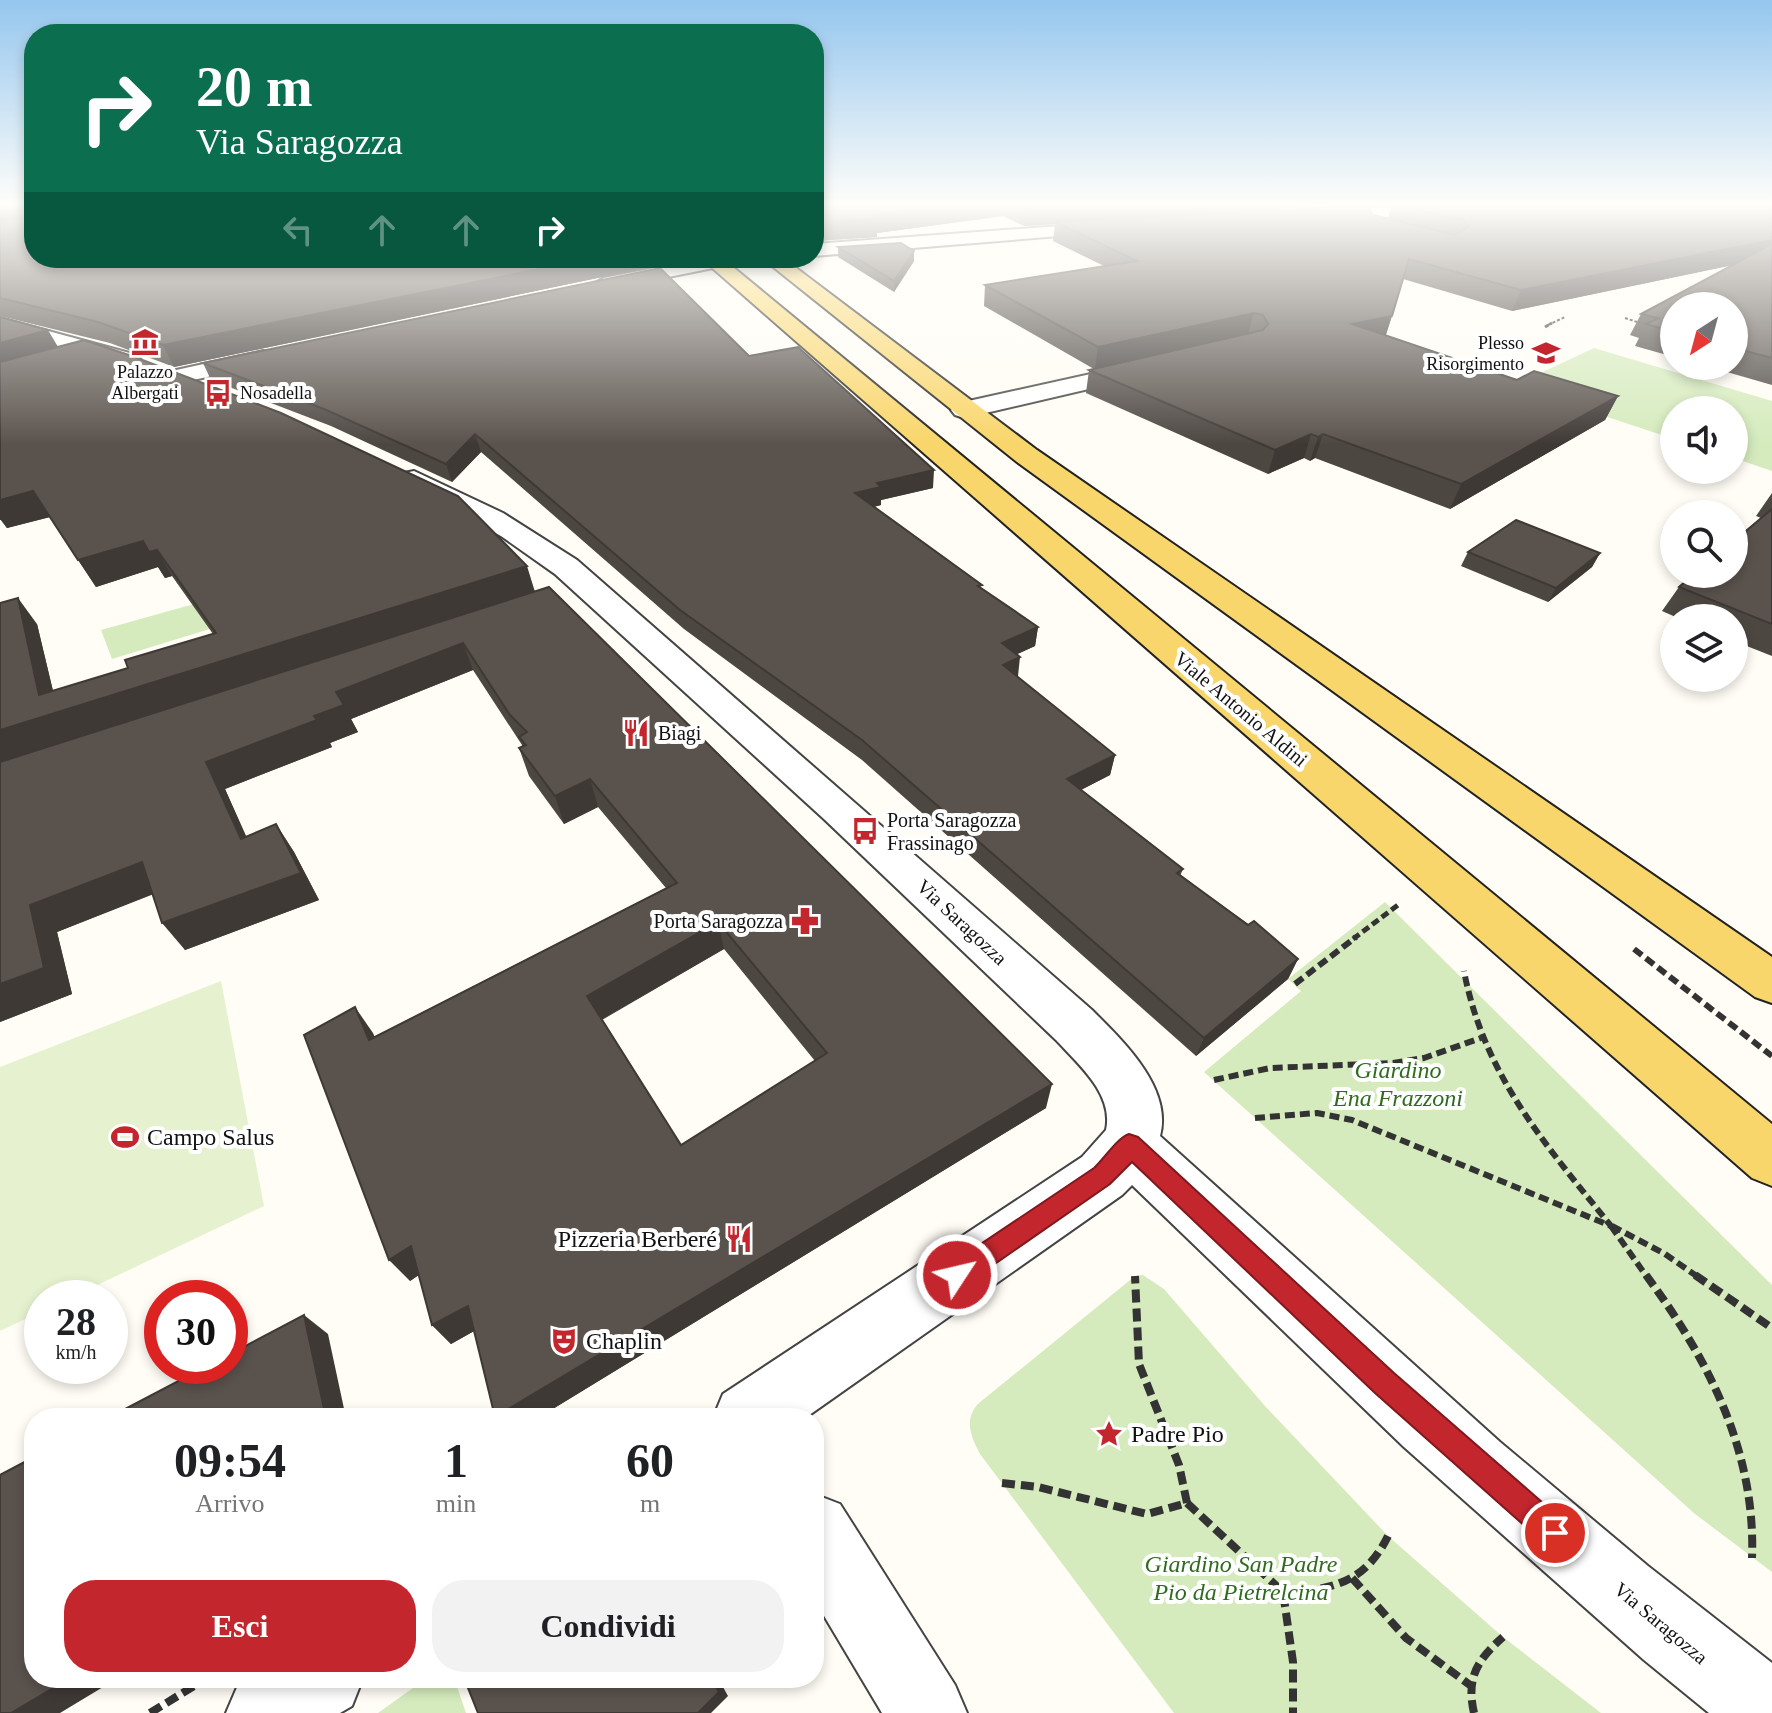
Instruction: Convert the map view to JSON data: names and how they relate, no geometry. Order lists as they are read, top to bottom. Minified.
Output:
{"streets":{"main road":["Viale Antonio Aldini"],"street":["Via Saragozza"]},"parks":["Giardino Ena Frazzoni","Giardino San Padre Pio da Pietrelcina"],"places":{"museum":["Palazzo Albergati"],"school or university":["Plesso Risorgimento"],"bus stop":["Nosadella","Porta Saragozza Frassinago"],"restaurant":["Biagi","Pizzeria Berberé"],"pharmacy":["Porta Saragozza"],"sports":["Campo Salus"],"theatre":["Chaplin"],"place":["Padre Pio"]},"north":"bottom left","page":{"turn":["20 m","Via Saragozza"],"speed":"28 km/h","limit":"30","eta":["09:54","Arrivo","1","min","60","m"],"buttons":["Esci","Condividi"]}}
